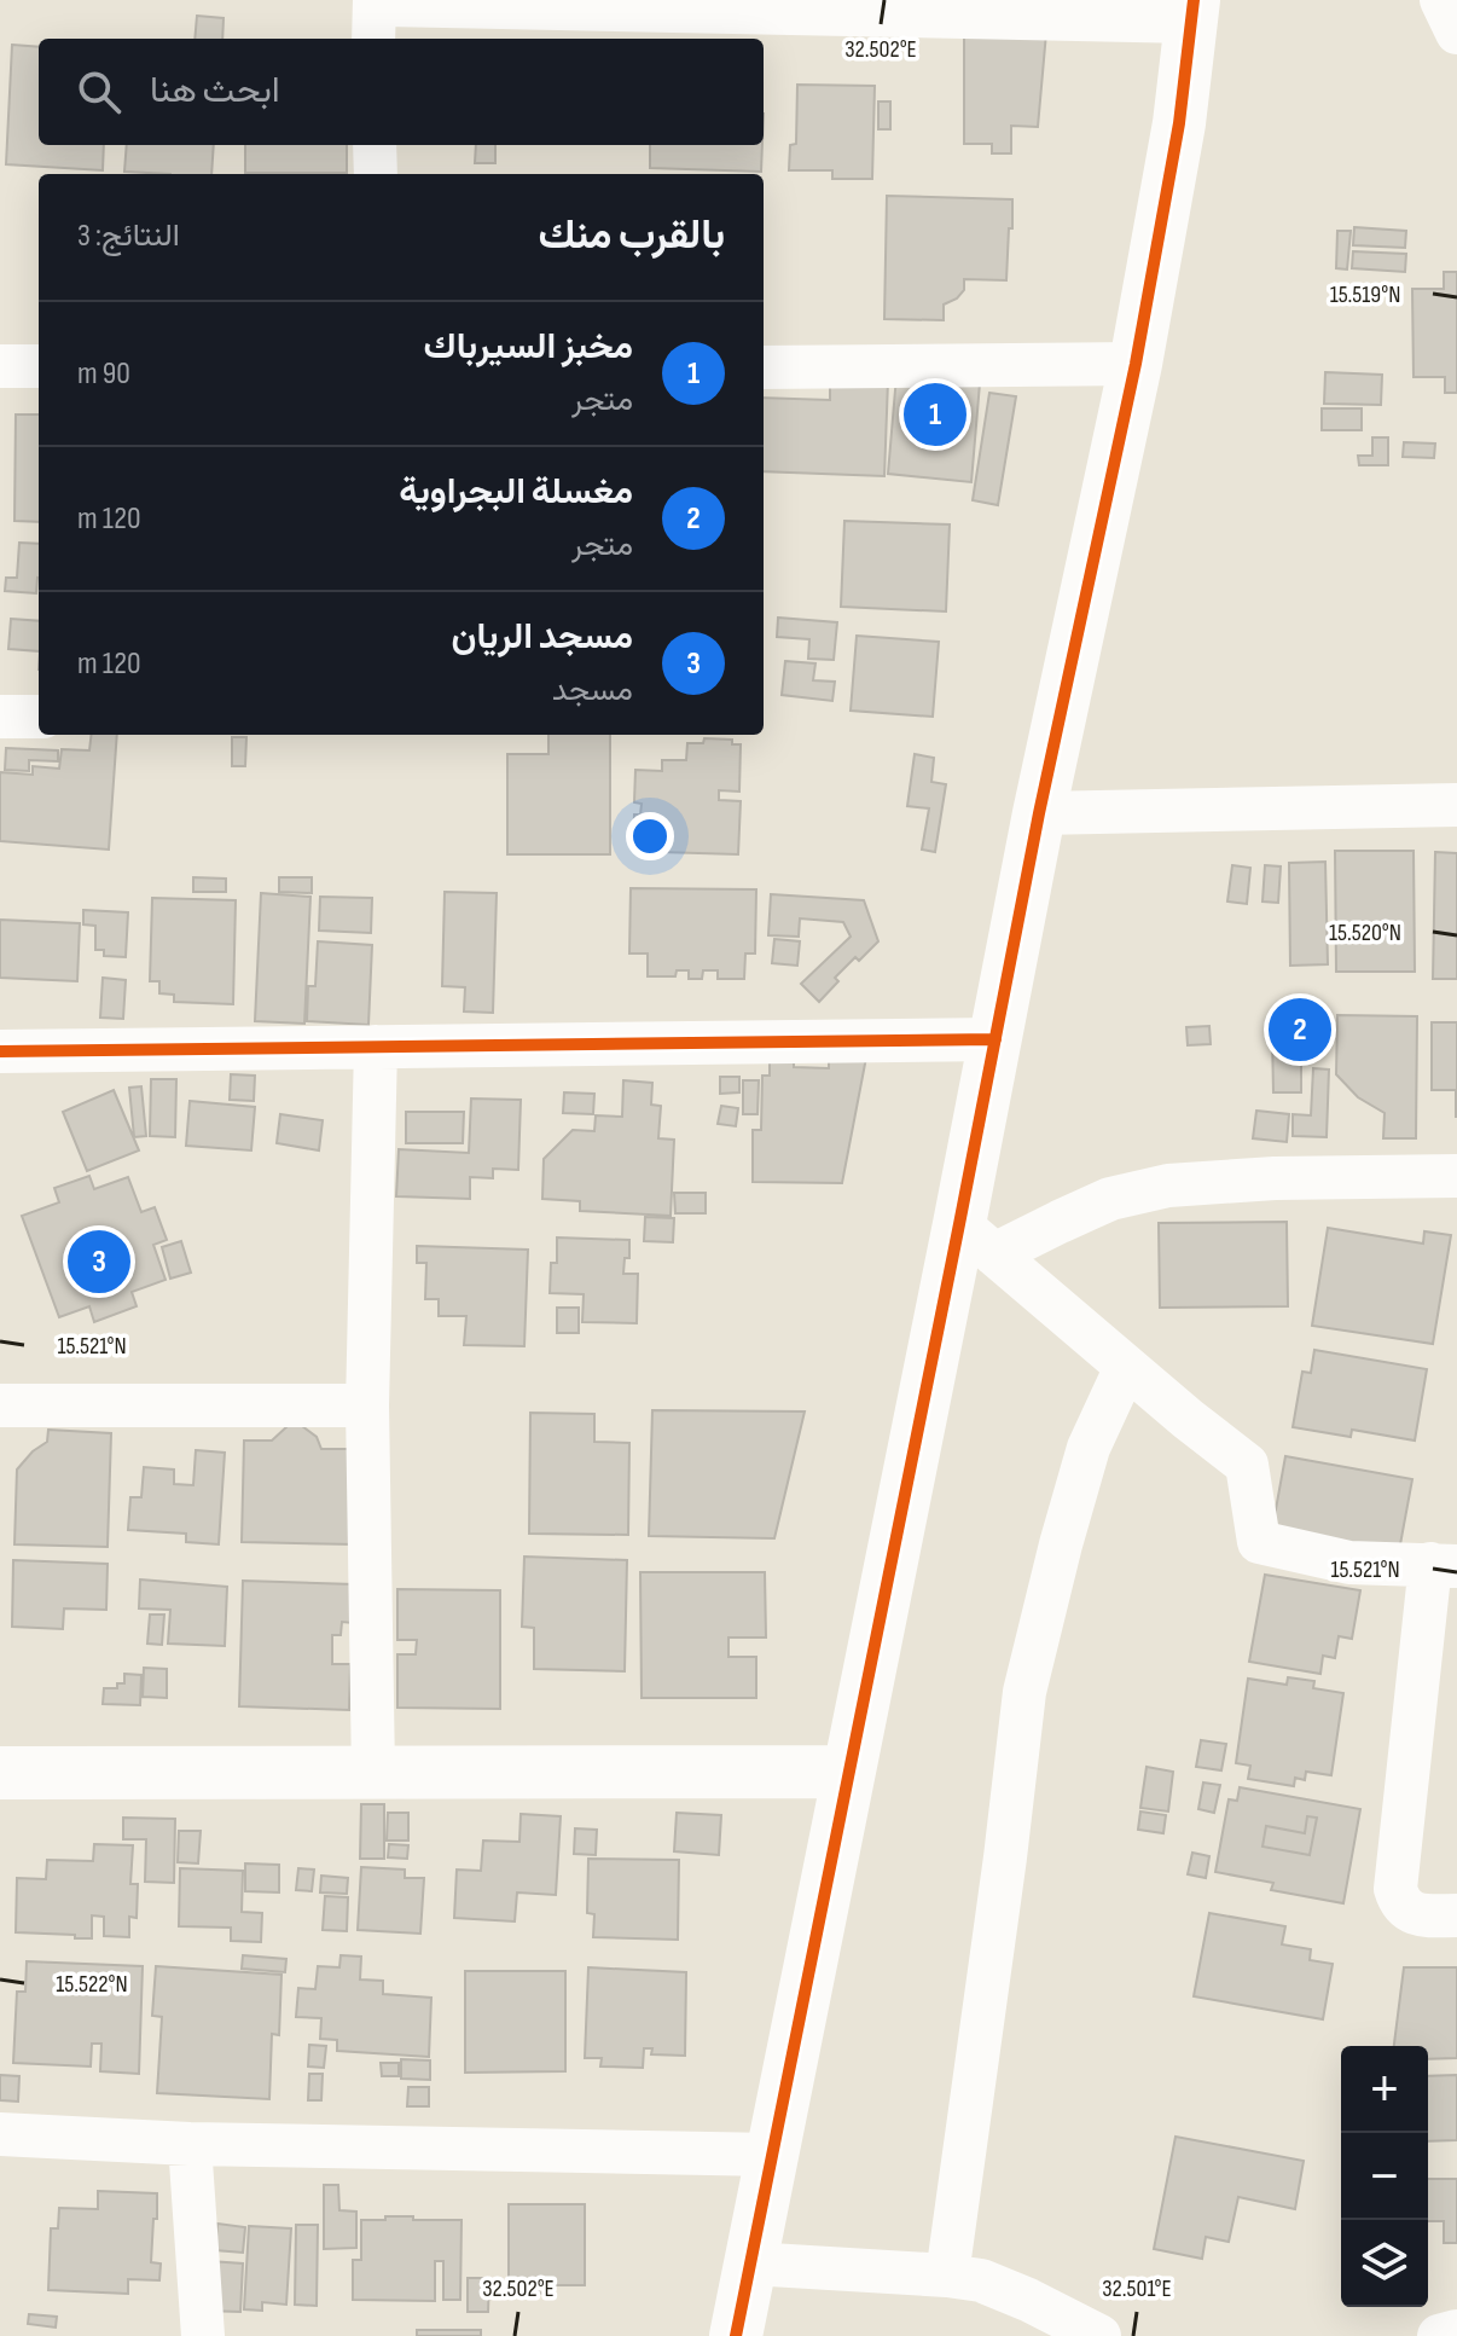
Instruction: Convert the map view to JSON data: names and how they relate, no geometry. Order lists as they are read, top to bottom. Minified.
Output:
{"page":{"search":"ابحث هنا","heading":["بالقرب منك","النتائج: 3"],"list":[{"mark":"1","name":"مخبز السيرباك","note":"متجر","value":"90 m"},{"mark":"2","name":"مغسلة البجراوية","note":"متجر","value":"120 m"},{"mark":"3","name":"مسجد الريان","note":"مسجد","value":"120 m"}],"pins":["1","2","3"],"map_buttons":["+","−"]},"coordinates":["32.502°E","15.519°N","15.520°N","15.521°N","15.522°N","32.501°E"]}
